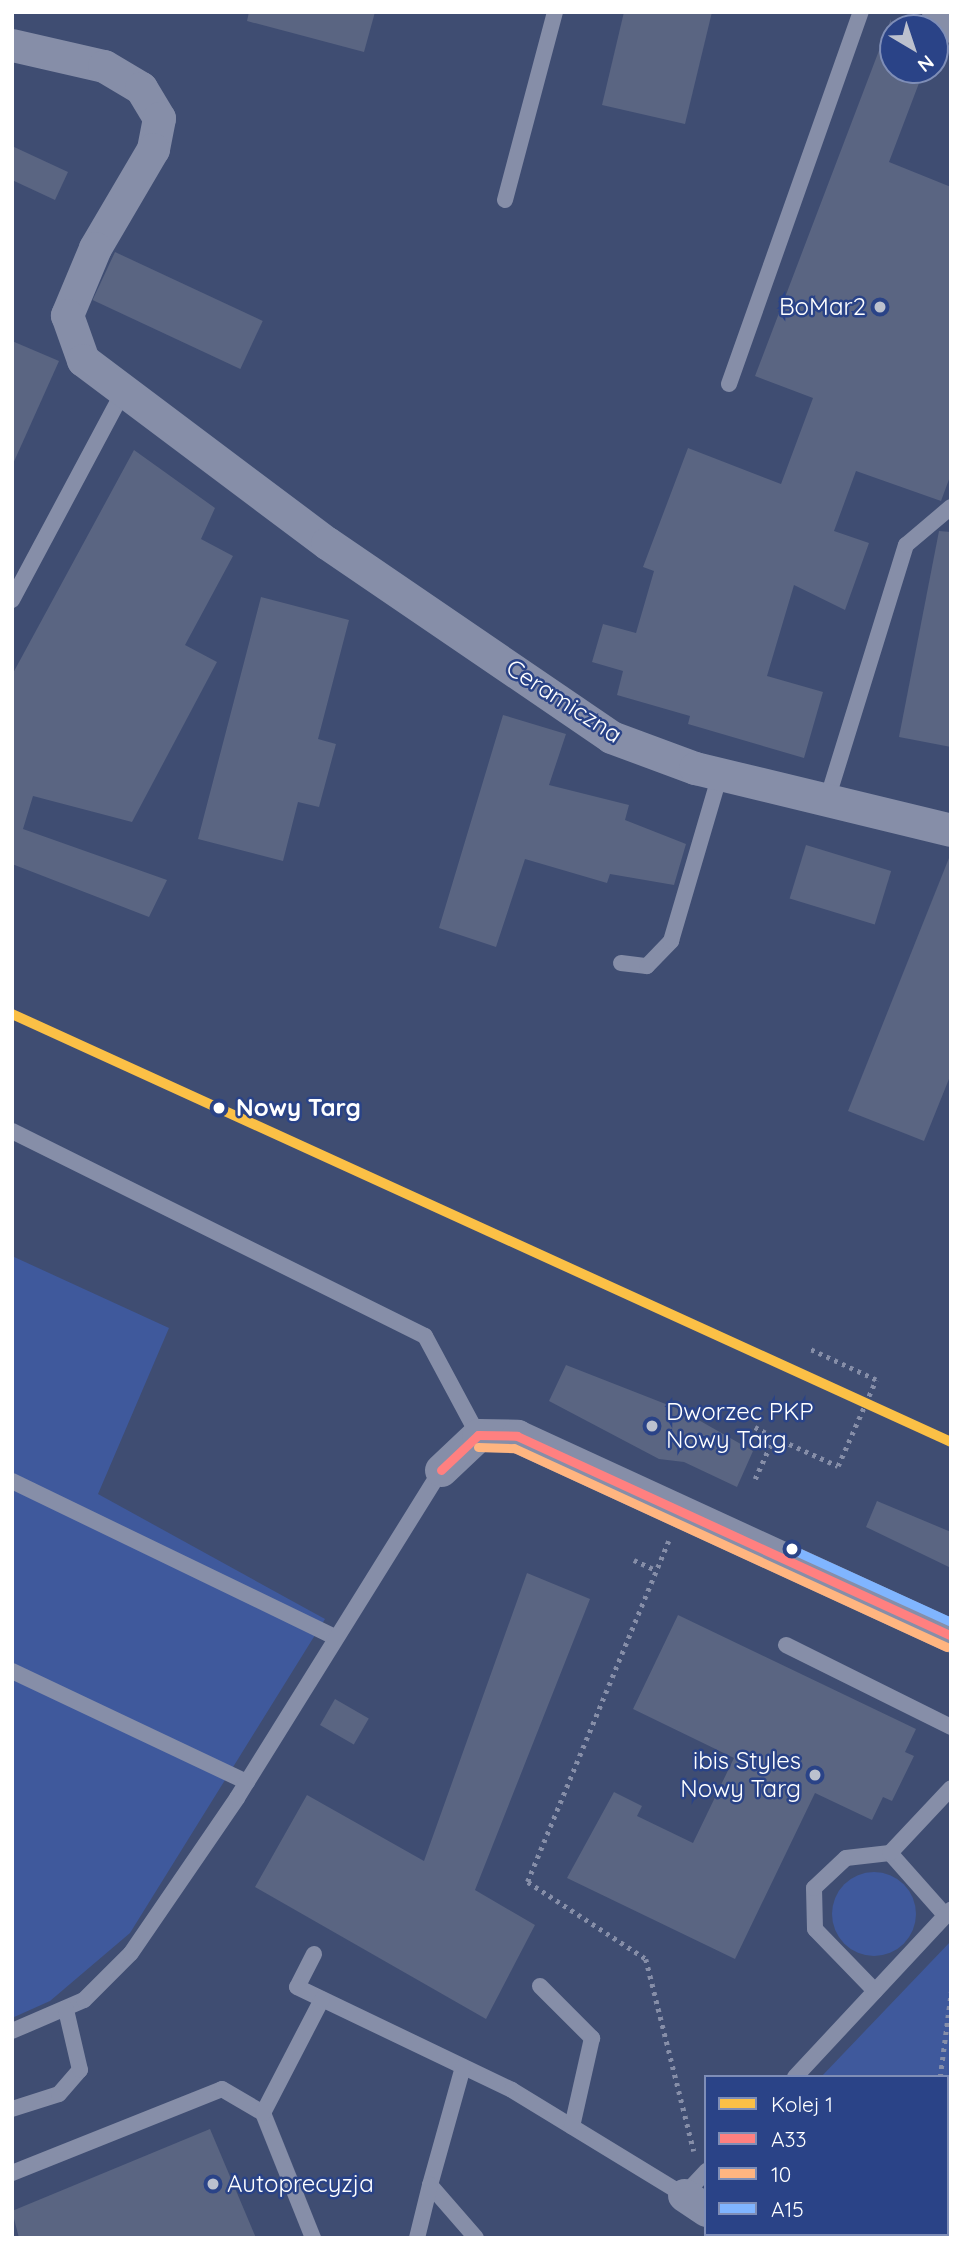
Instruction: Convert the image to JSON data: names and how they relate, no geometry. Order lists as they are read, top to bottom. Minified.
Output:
{"streets":{"street":["Ceramiczna"]},"places":["BoMar2","Nowy Targ","Dworzec PKP Nowy Targ","ibis Styles Nowy Targ","Autoprecyzja"],"lines":["rail line 1","transit line A33","transit line 10","transit line A15"],"legend":["Kolej 1","A33","10","A15"],"north":"bottom right"}
